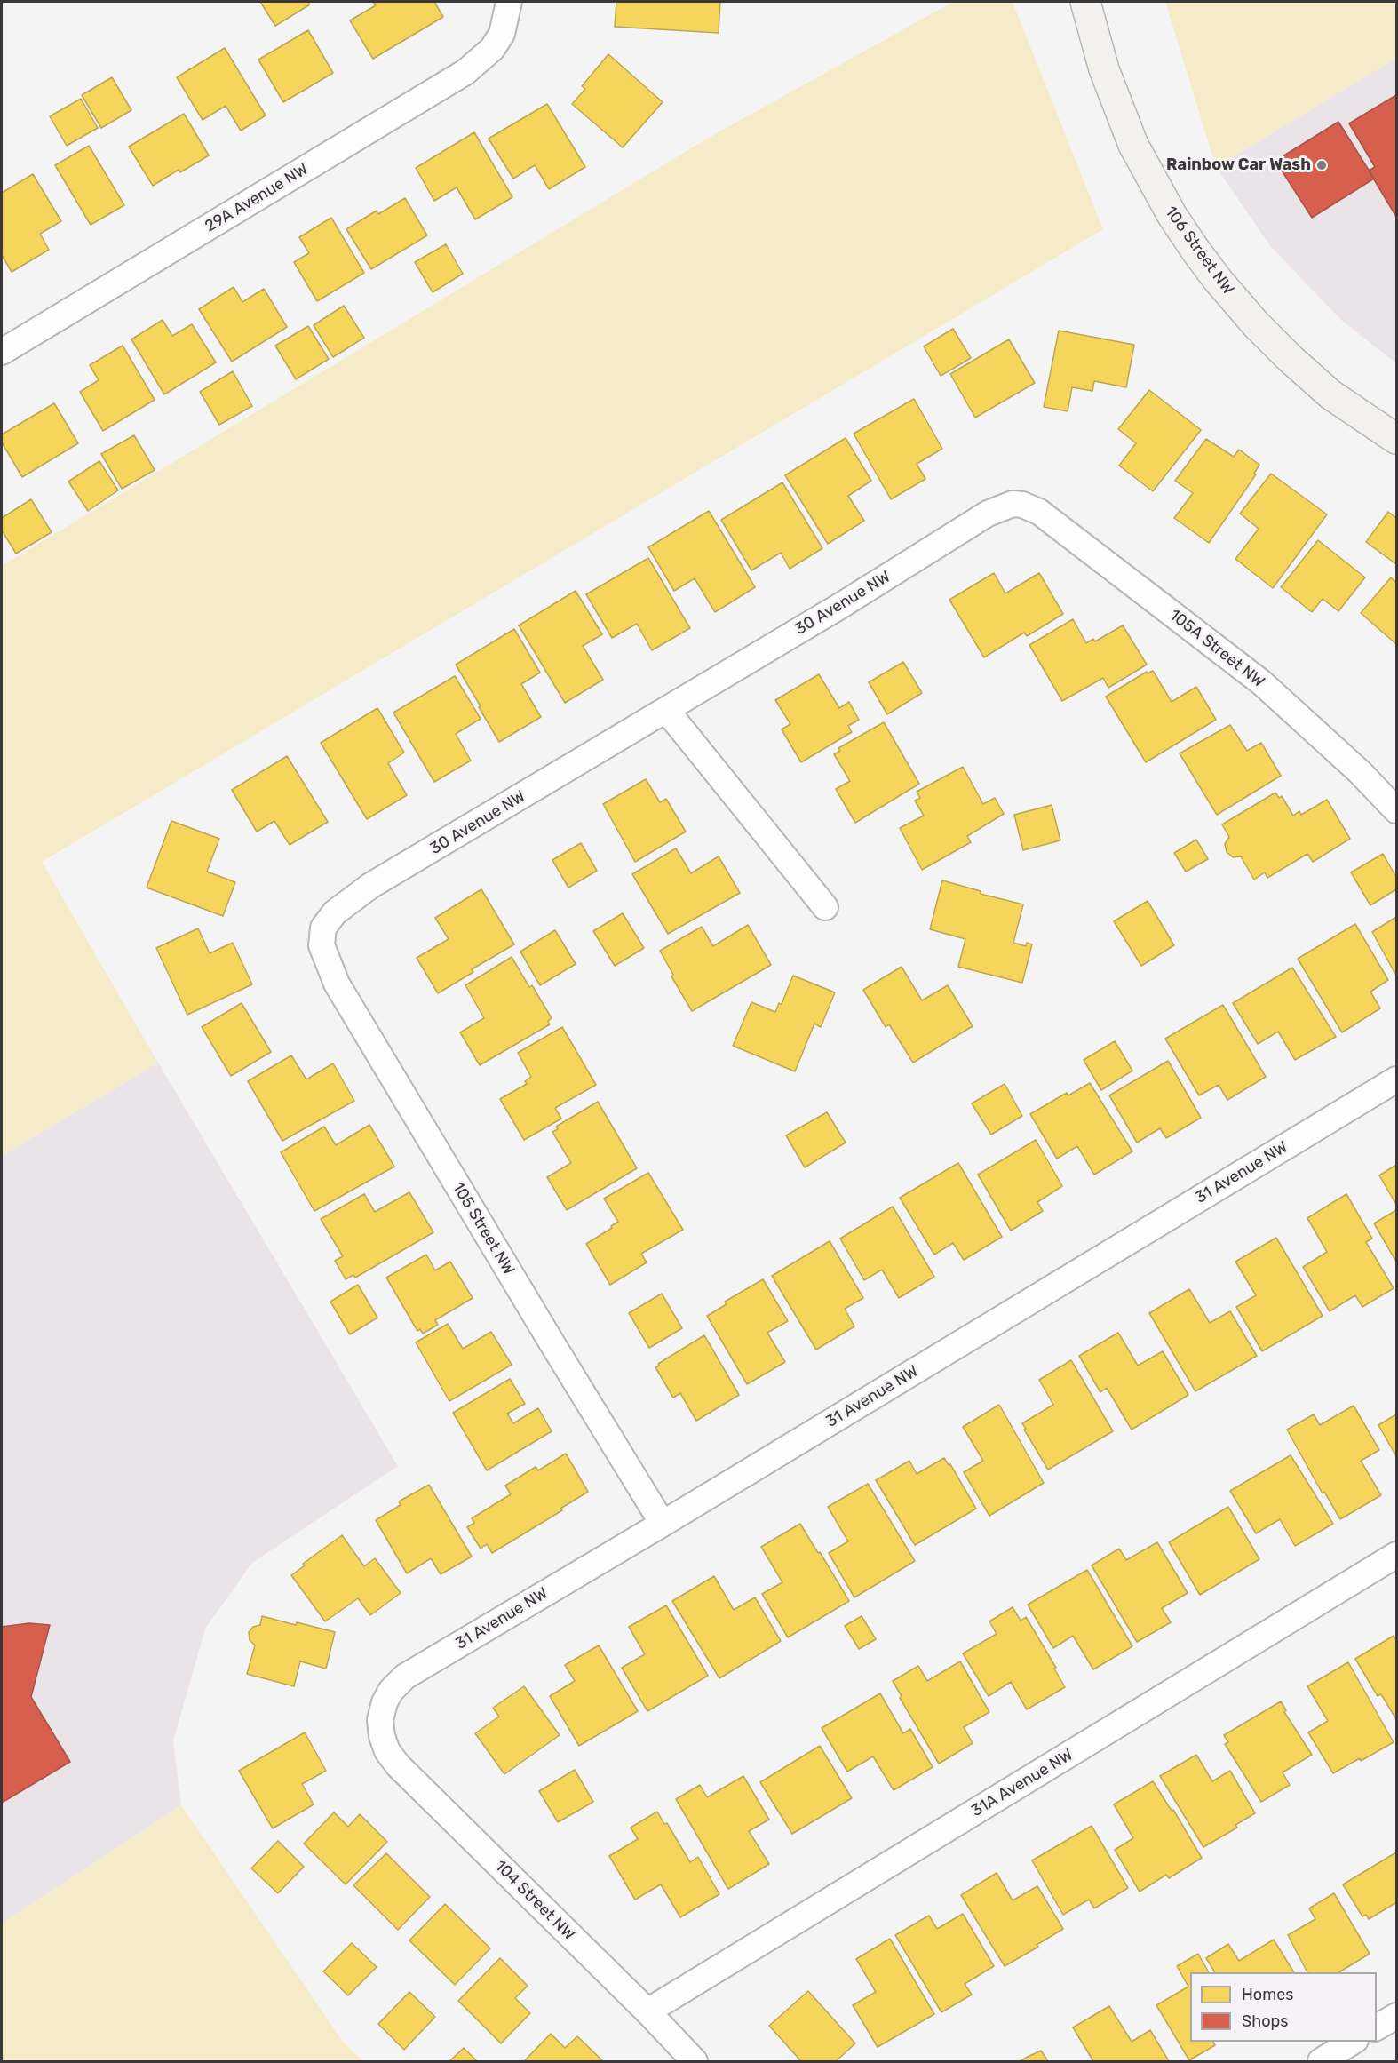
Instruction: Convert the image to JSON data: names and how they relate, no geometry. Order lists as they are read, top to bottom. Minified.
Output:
{"streets":{"street":["29A Avenue NW","106 Street NW","30 Avenue NW","105A Street NW","31 Avenue NW","105 Street NW","31A Avenue NW","104 Street NW"]},"crossings":[["30 Avenue NW","105A Street NW"],["30 Avenue NW","105 Street NW"],["31 Avenue NW","105 Street NW"],["31 Avenue NW","104 Street NW"],["31A Avenue NW","104 Street NW"]],"places":["Rainbow Car Wash"],"legend":["Homes","Shops"]}
